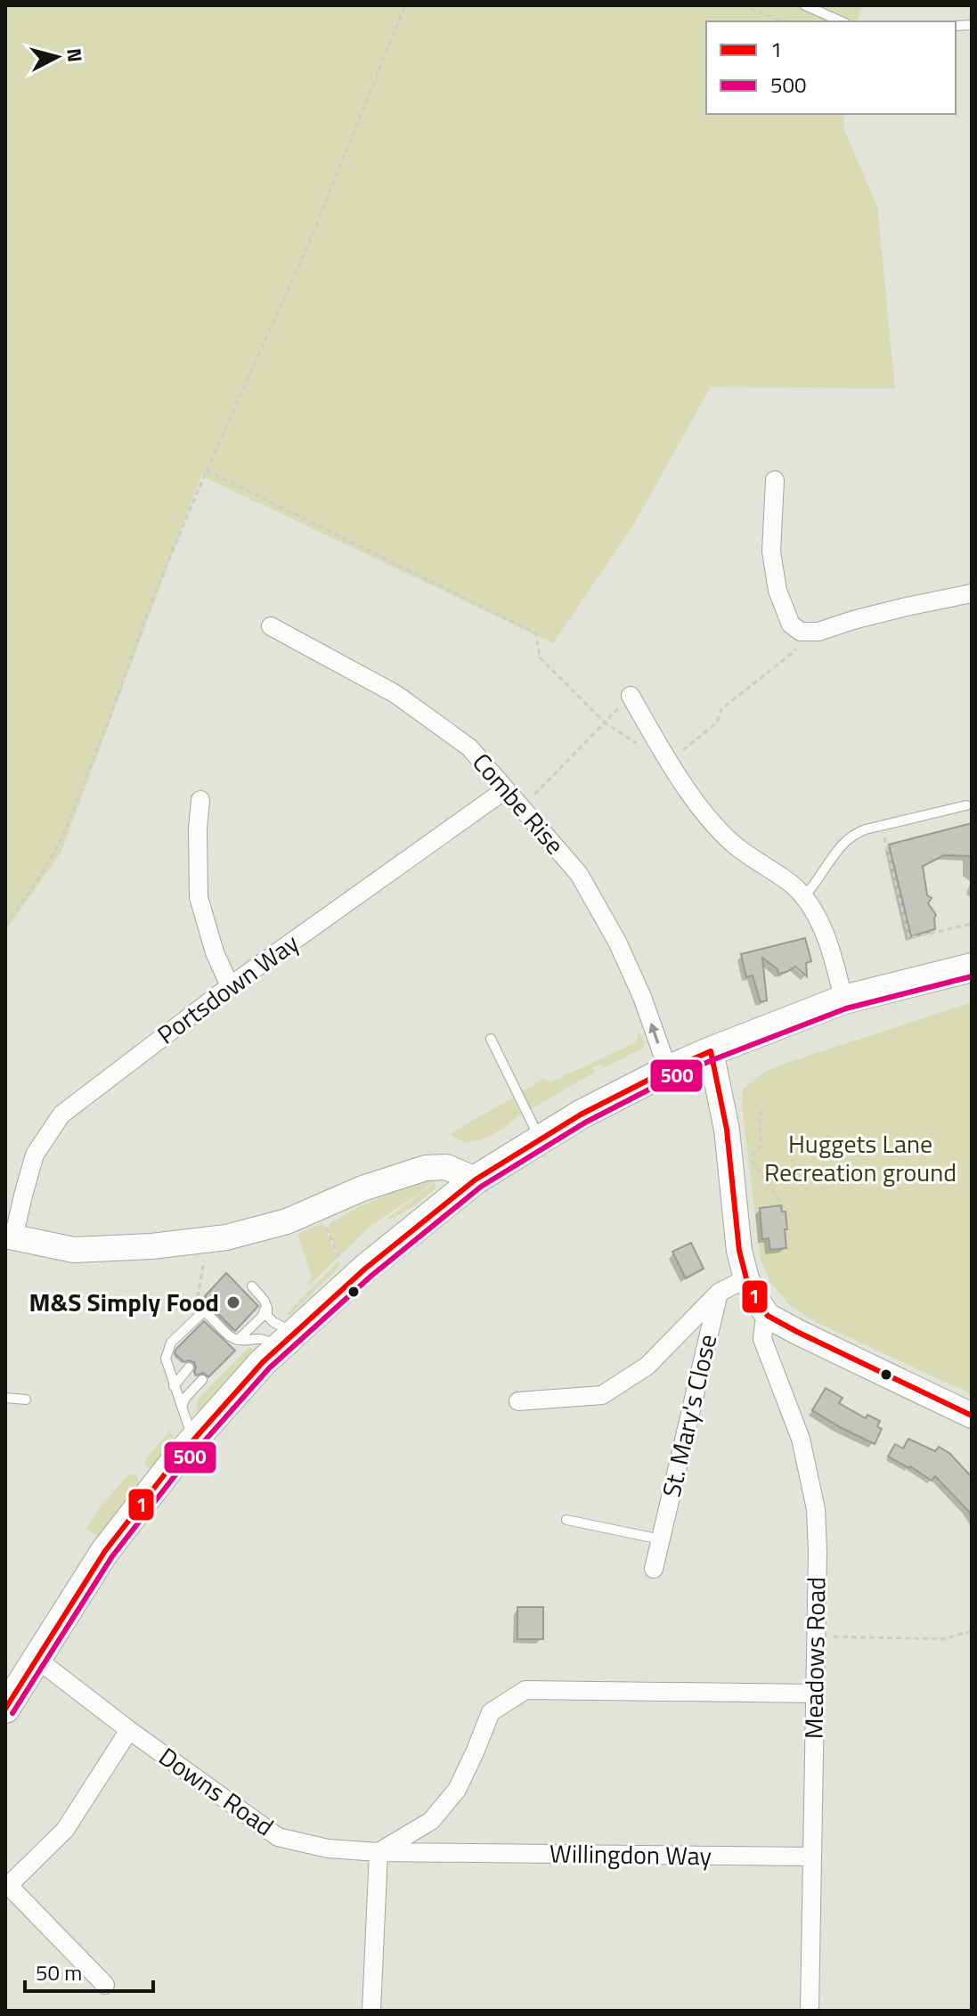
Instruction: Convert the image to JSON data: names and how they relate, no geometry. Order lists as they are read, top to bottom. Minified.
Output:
{"streets":{"street":["Combe Rise","Portsdown Way","St. Mary's Close","Meadows Road","Downs Road","Willingdon Way"]},"crossings":[["Combe Rise","Portsdown Way"],["Meadows Road","Willingdon Way"],["Downs Road","Willingdon Way"]],"parks":["Huggets Lane Recreation ground"],"places":["M&S Simply Food"],"lines":["transit line 500","transit line 1"],"legend":["1","500"],"scale_bar":"50 m","north":"right"}
